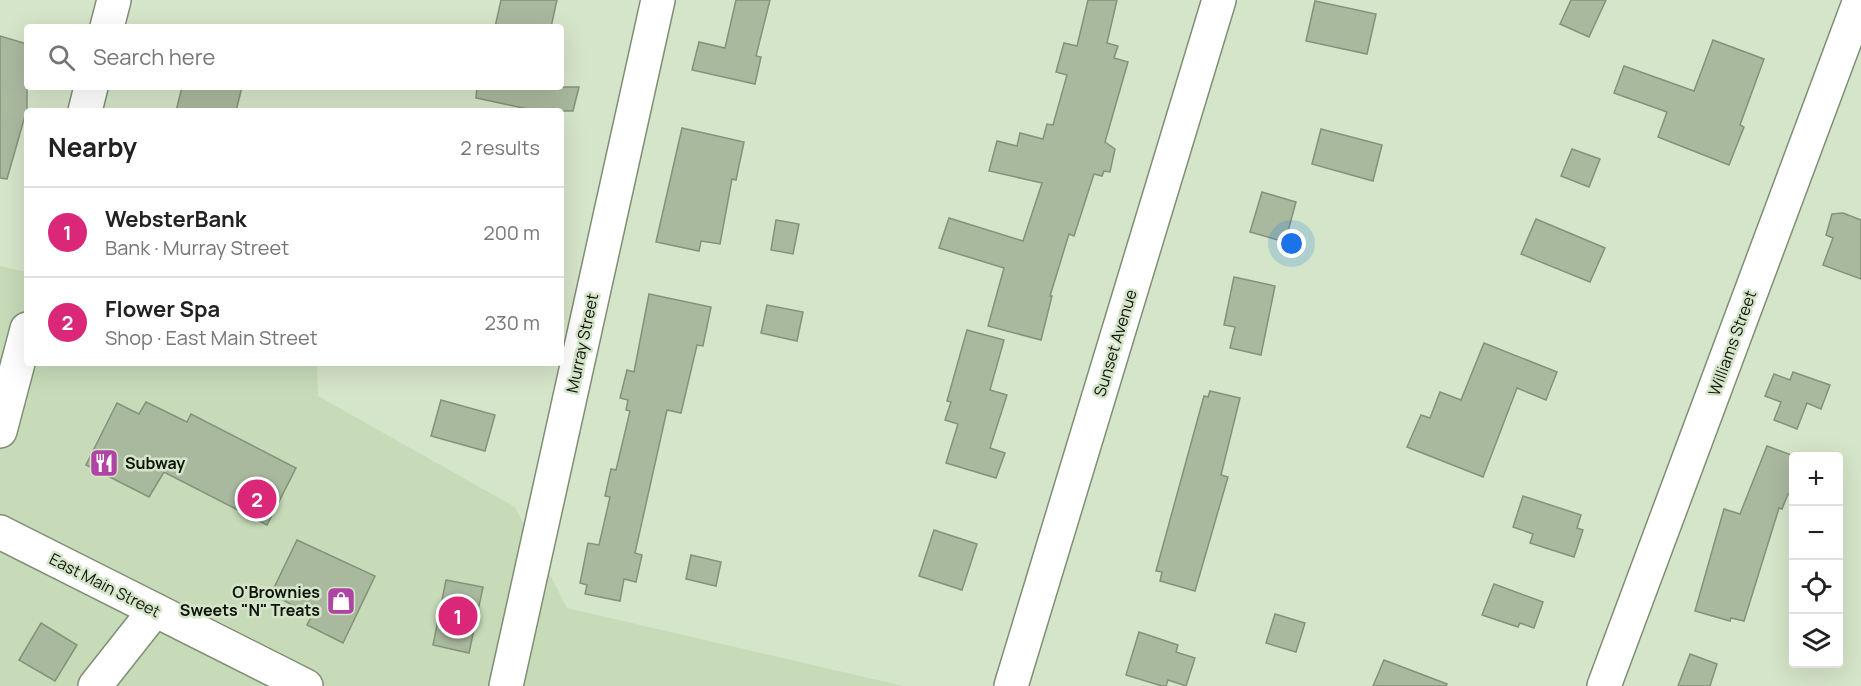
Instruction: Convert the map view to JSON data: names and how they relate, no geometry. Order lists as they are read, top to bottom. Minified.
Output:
{"streets":{"street":["Murray Street","Sunset Avenue","Williams Street","East Main Street"]},"places":{"restaurant":["Subway"],"shop":["O'Brownies Sweets \"N\" Treats"]},"page":{"search":"Search here","heading":["Nearby","2 results"],"list":[{"mark":"1","name":"WebsterBank","note":"Bank · Murray Street","value":"200 m"},{"mark":"2","name":"Flower Spa","note":"Shop · East Main Street","value":"230 m"}],"map_buttons":["+","−"],"pins":["2","1"]}}
